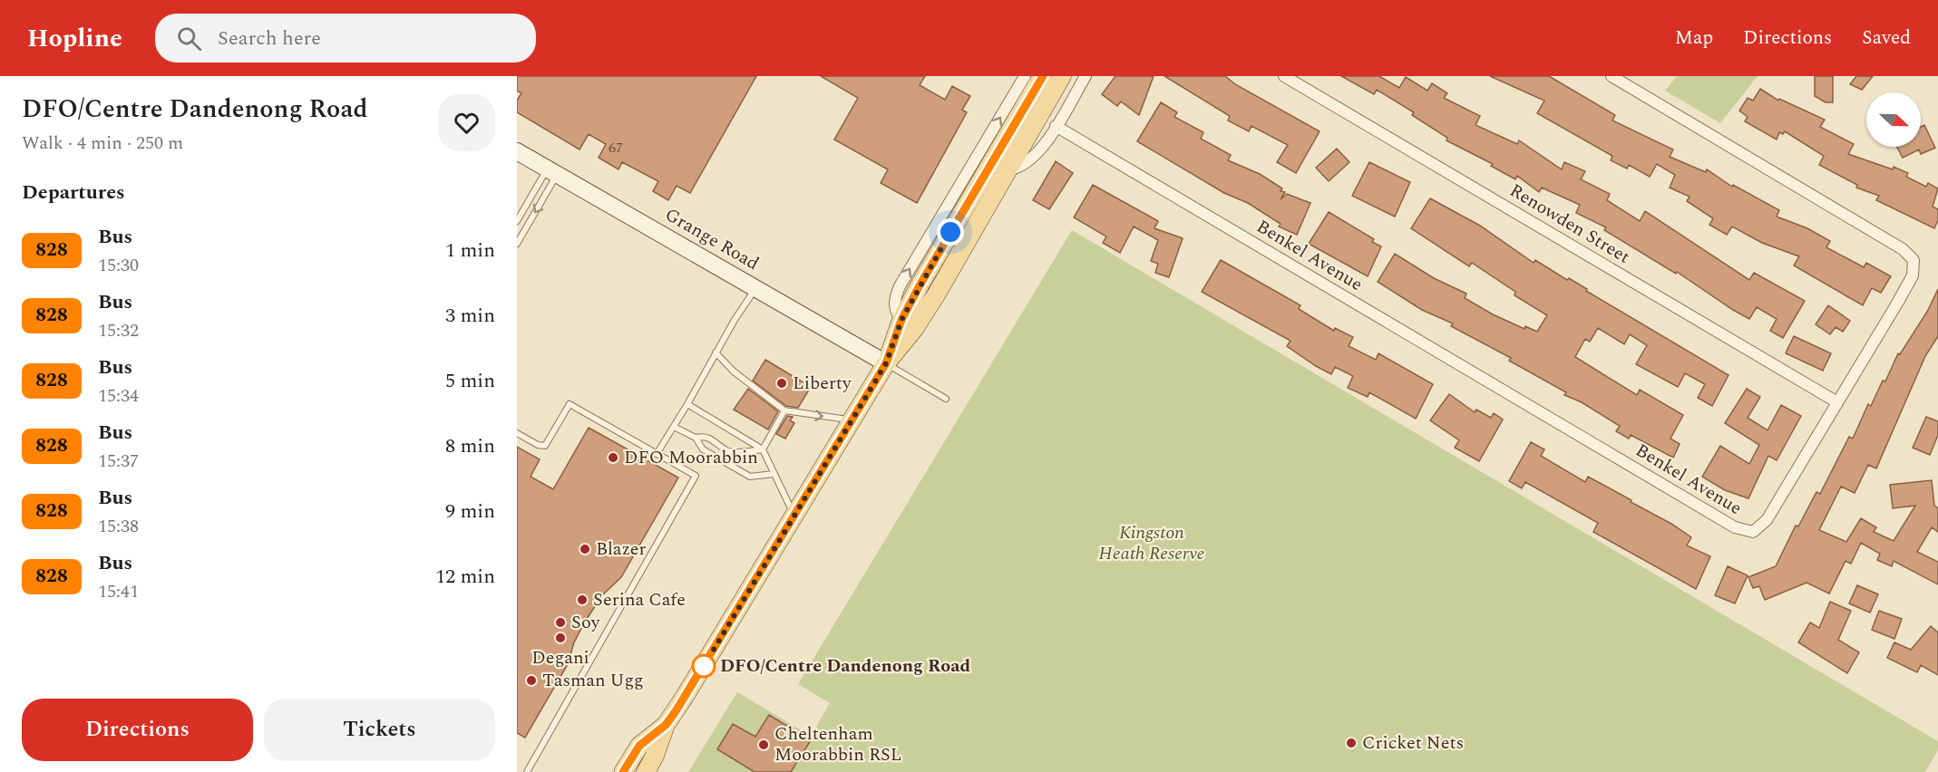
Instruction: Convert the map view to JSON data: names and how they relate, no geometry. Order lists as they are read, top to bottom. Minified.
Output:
{"streets":{"main road":["Grange Road"],"street":["Renowden Street","Benkel Avenue"]},"crossings":[["Renowden Street","Benkel Avenue"]],"parks":["Kingston Heath Reserve"],"places":["Liberty","DFO Moorabbin","Blazer","Serina Cafe","Soy","Degani","DFO/Centre Dandenong Road","Tasman Ugg","Cricket Nets","Cheltenham Moorabbin RSL"],"lines":["bus line 828"],"house_numbers":["67"],"north":"right","page":{"header":"Hopline","search":"Search here","nav":["Map","Directions","Saved"],"heading":[["DFO/Centre Dandenong Road","Walk · 4 min · 250 m"],"Departures"],"list":[{"mark":"828","name":"Bus","note":"15:30","value":"1 min"},{"mark":"828","name":"Bus","note":"15:32","value":"3 min"},{"mark":"828","name":"Bus","note":"15:34","value":"5 min"},{"mark":"828","name":"Bus","note":"15:37","value":"8 min"},{"mark":"828","name":"Bus","note":"15:38","value":"9 min"},{"mark":"828","name":"Bus","note":"15:41","value":"12 min"}],"buttons":["Directions","Tickets"]}}
